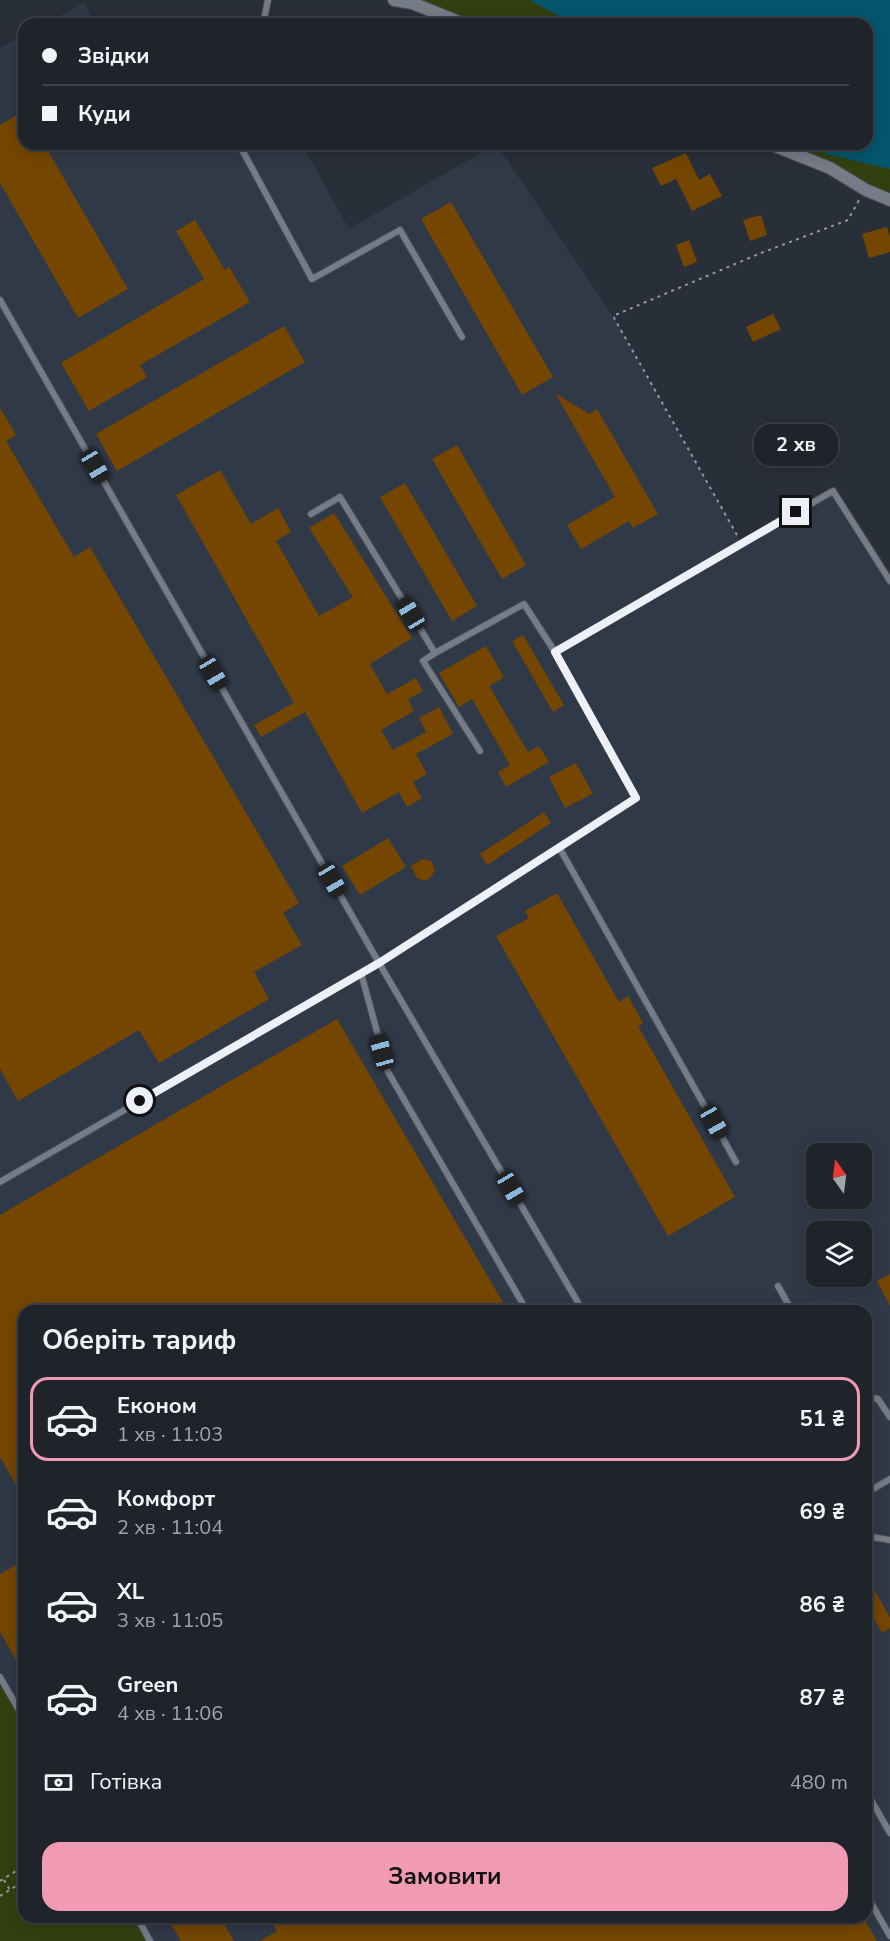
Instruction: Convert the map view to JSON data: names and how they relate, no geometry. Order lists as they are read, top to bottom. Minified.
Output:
{"north":"top","page":{"banner":["Звідки","Куди"],"bubble":"2 хв","heading":"Оберіть тариф","list":[{"name":"Економ","note":"1 хв · 11:03","value":"51 ₴"},{"name":"Комфорт","note":"2 хв · 11:04","value":"69 ₴"},{"name":"XL","note":"3 хв · 11:05","value":"86 ₴"},{"name":"Green","note":"4 хв · 11:06","value":"87 ₴"}],"pay":["Готівка","480 m"],"buttons":"Замовити"}}
